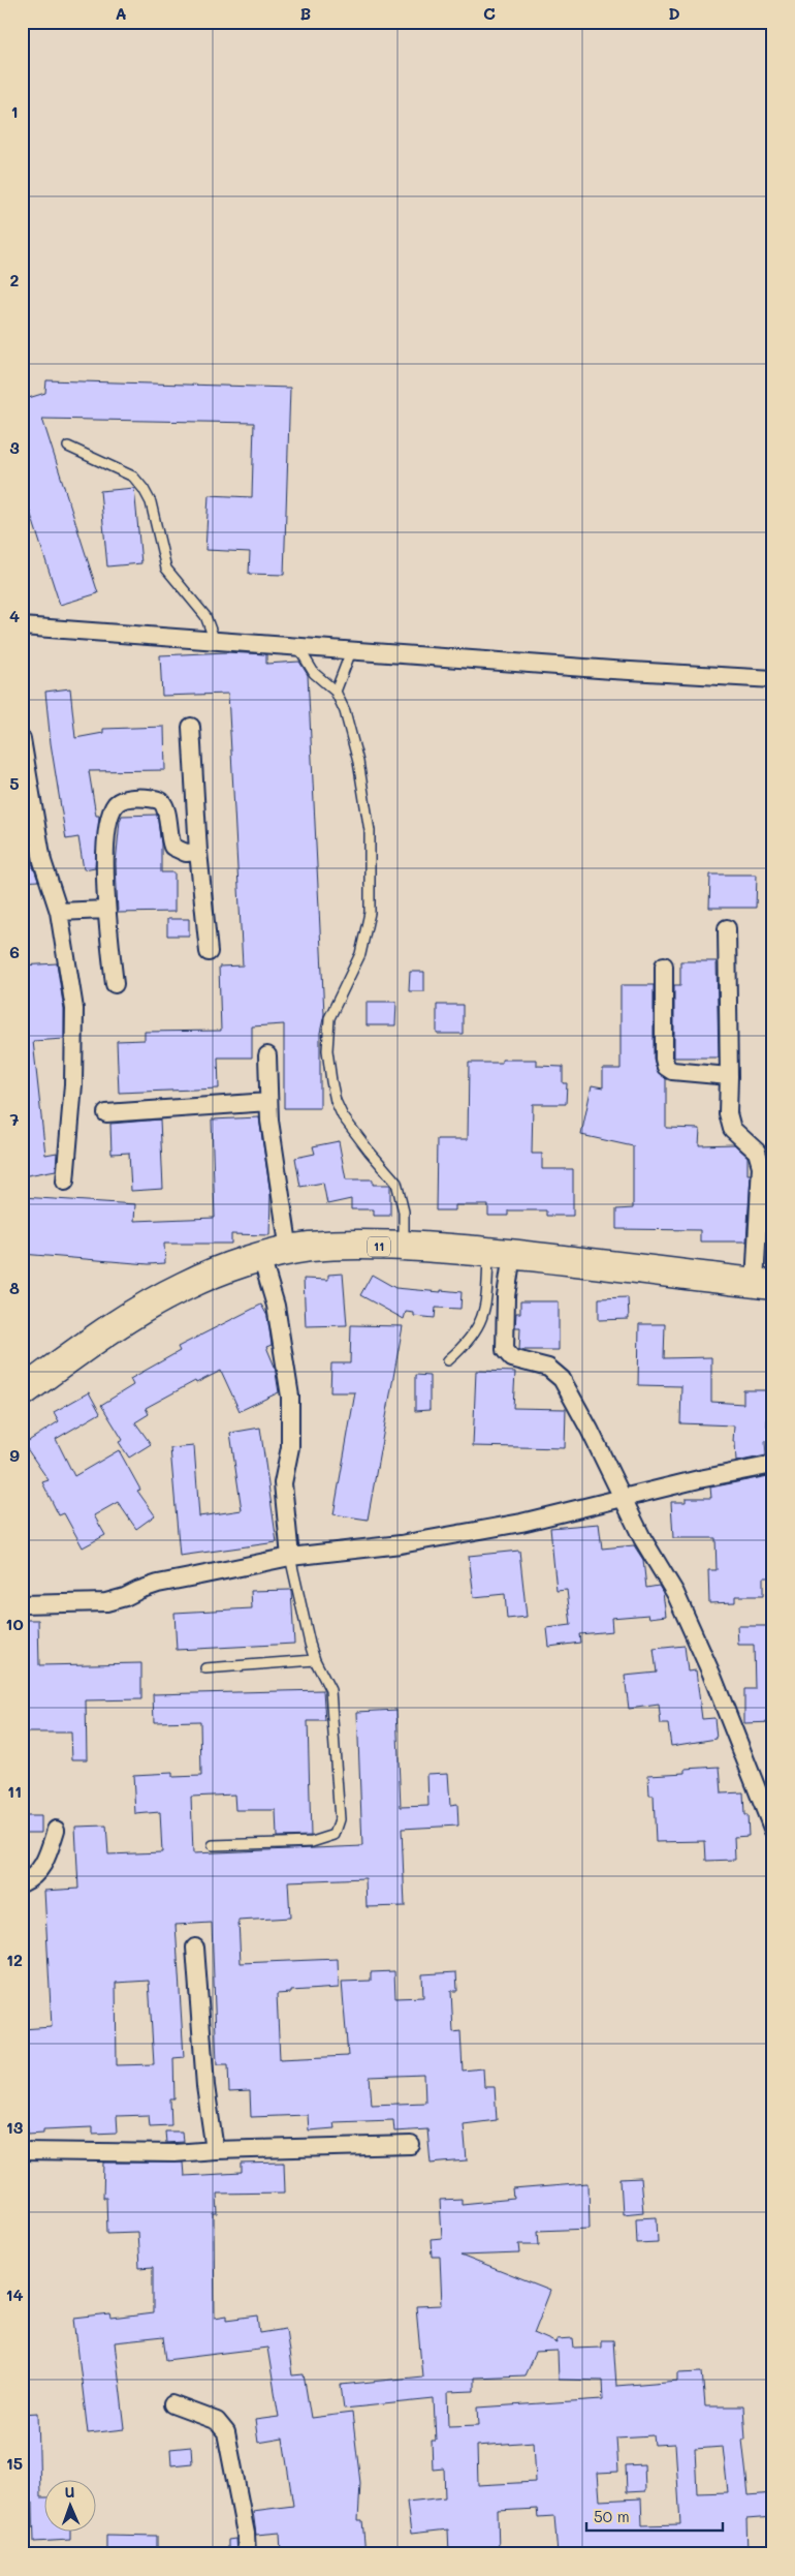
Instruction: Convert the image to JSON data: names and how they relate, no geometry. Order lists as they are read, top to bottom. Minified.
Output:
{"streets":{"highway":["11"]},"scale_bar":"50 m","north":"top","grid":{"columns":["A","B","C","D"],"rows":["1","2","3","4","5","6","7","8","9","10","11","12","13","14","15"]}}
